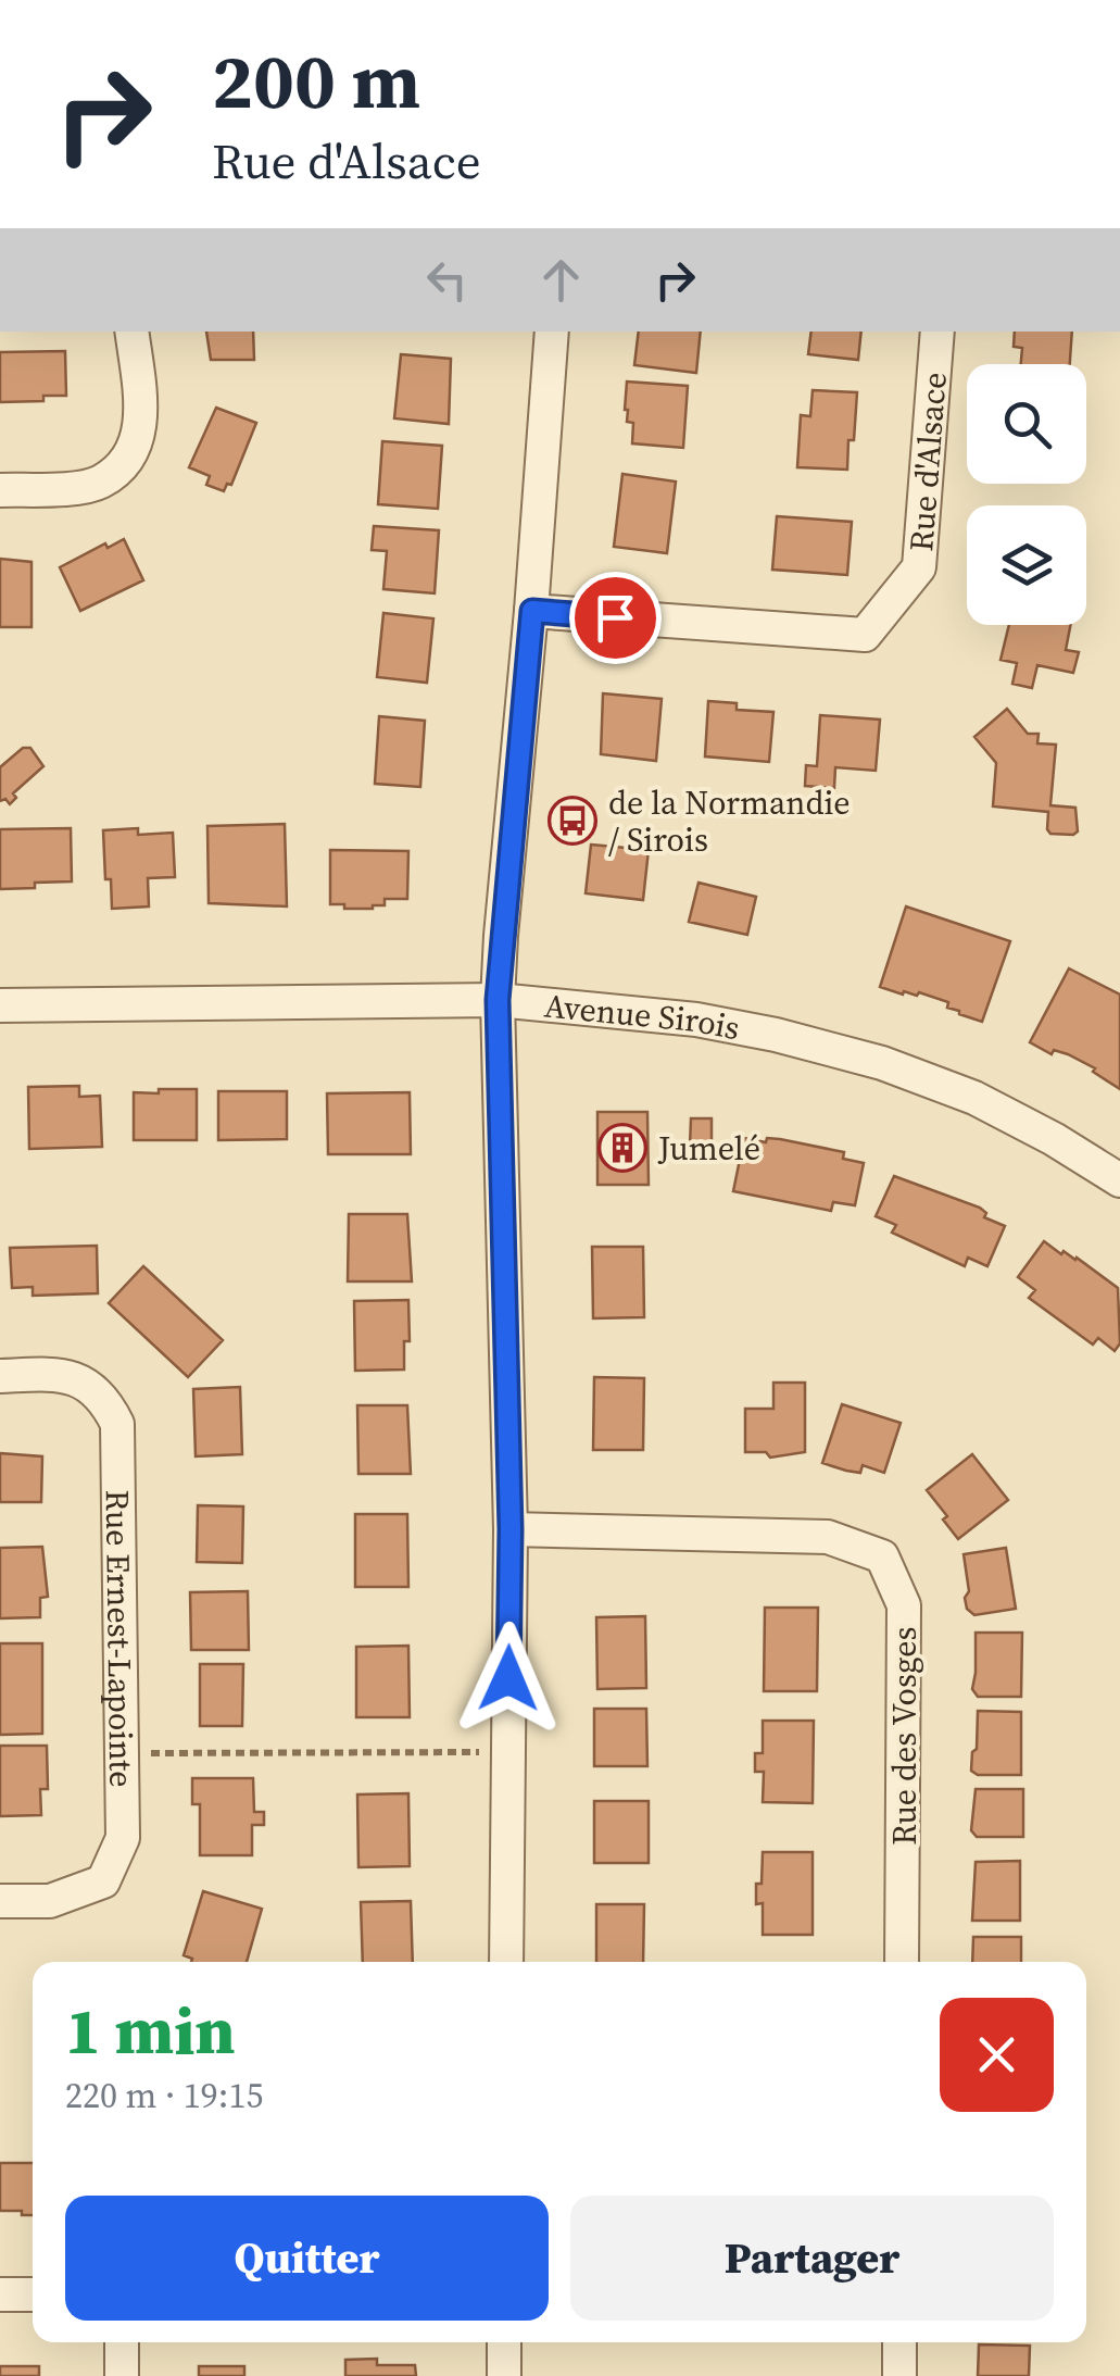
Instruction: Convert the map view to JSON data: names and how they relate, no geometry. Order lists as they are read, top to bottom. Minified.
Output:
{"streets":{"street":["Rue d'Alsace","Avenue Sirois","Rue Ernest-Lapointe","Rue des Vosges"]},"places":{"bus stop":["de la Normandie / Sirois"],"building":["Jumelé"]},"page":{"turn":["200 m","Rue d'Alsace"],"heading":["1 min","220 m · 19:15"],"buttons":["Quitter","Partager"]}}
